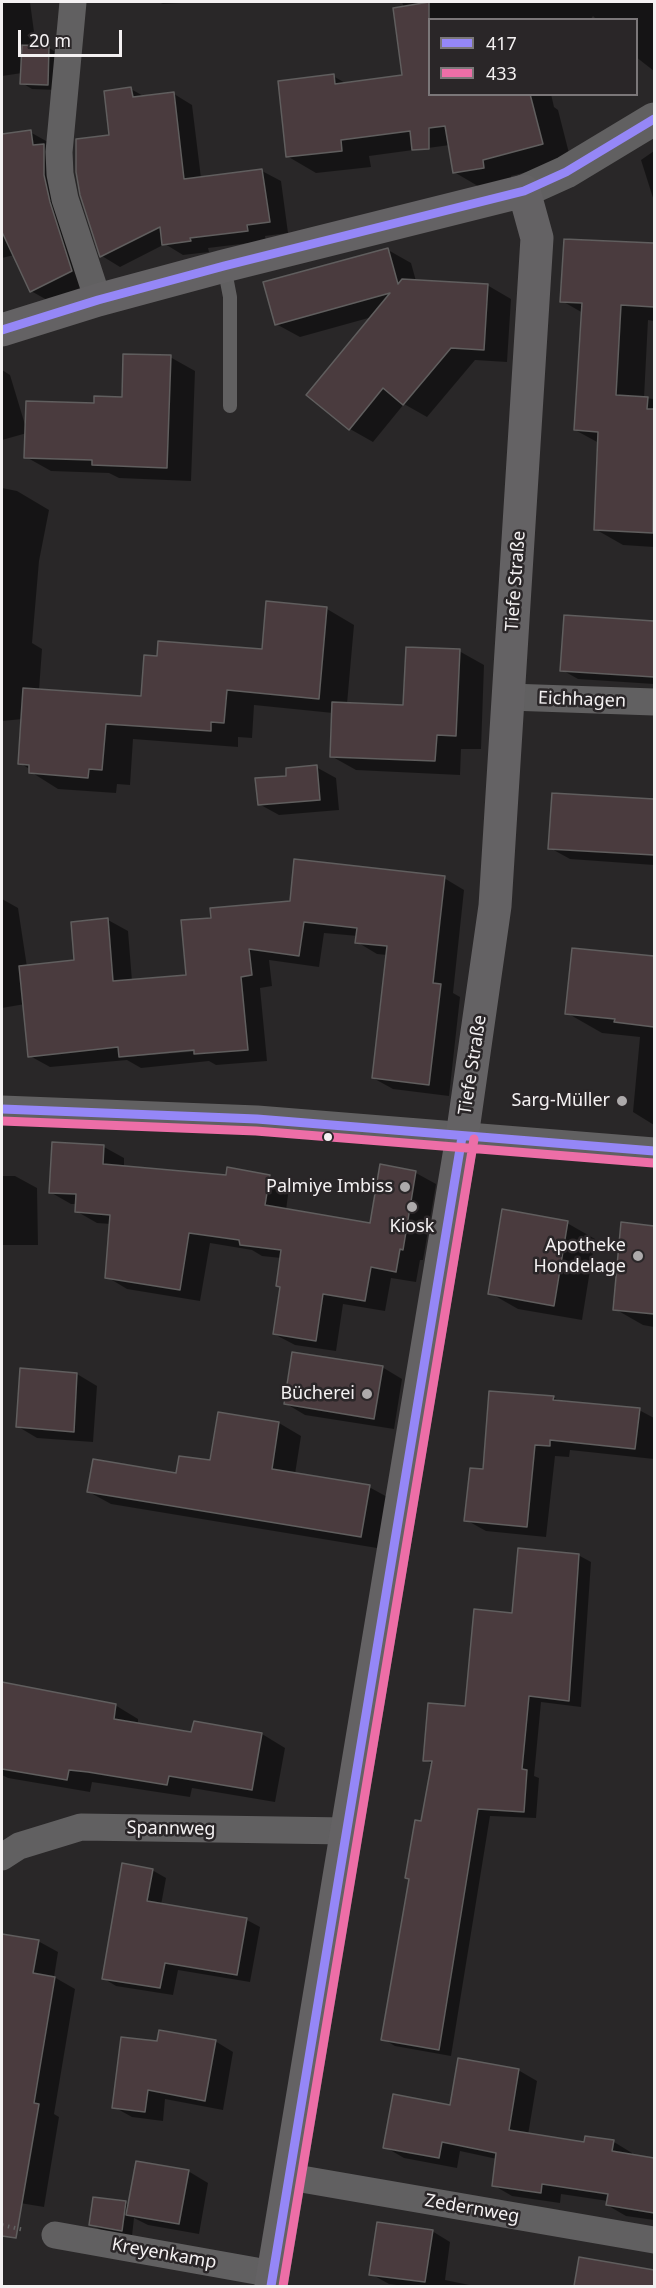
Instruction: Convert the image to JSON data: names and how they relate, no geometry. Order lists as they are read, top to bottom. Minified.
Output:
{"streets":{"main road":["Tiefe Straße"],"street":["Eichhagen","Spannweg","Zedernweg","Kreyenkamp"]},"crossings":[["Tiefe Straße","Eichhagen"],["Tiefe Straße","Spannweg"],["Tiefe Straße","Zedernweg"],["Tiefe Straße","Kreyenkamp"]],"places":["Sarg-Müller","Palmiye Imbiss","Kiosk","Apotheke Hondelage","Bücherei"],"lines":["transit line 417","transit line 433"],"legend":["417","433"],"scale_bar":"20 m"}
